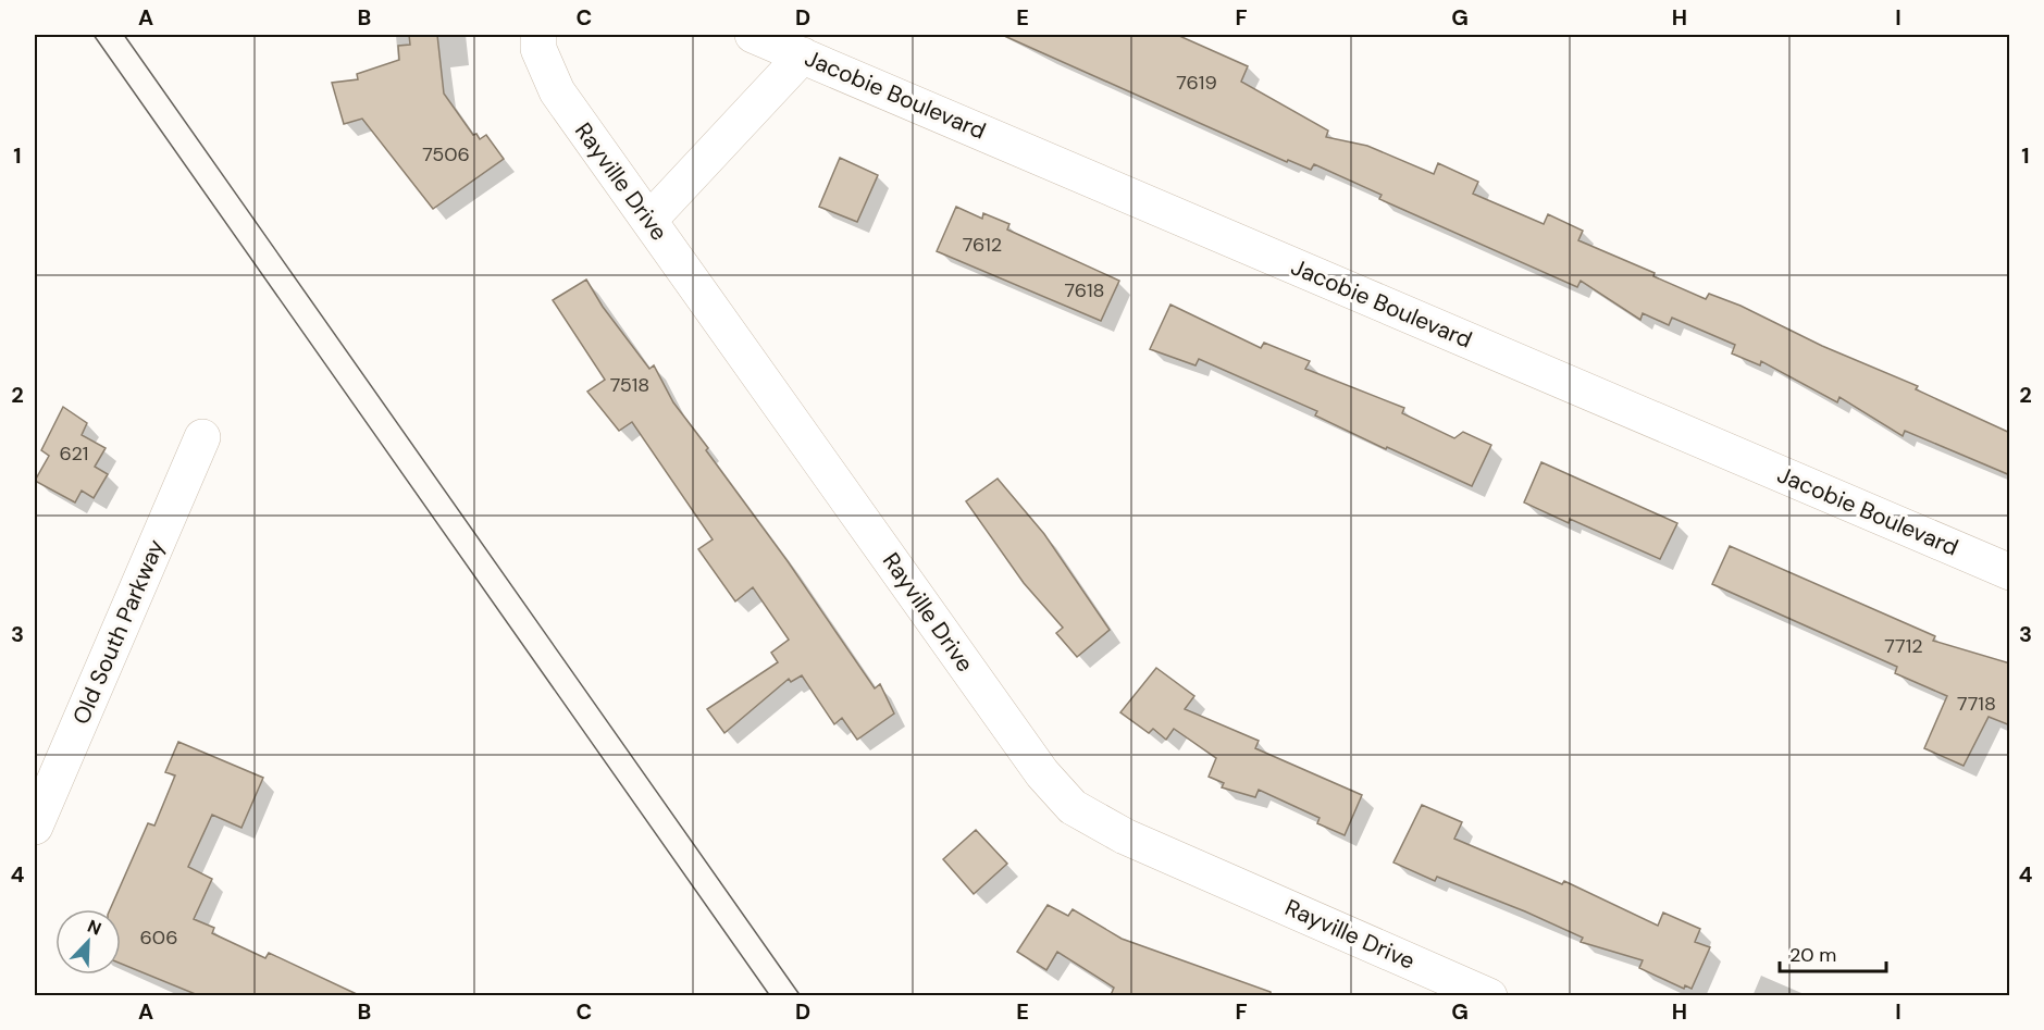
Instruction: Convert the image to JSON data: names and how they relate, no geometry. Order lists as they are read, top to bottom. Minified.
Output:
{"streets":{"street":["Jacobie Boulevard","Rayville Drive","Old South Parkway"]},"house_numbers":["7619","7506","7612","7618","7518","621","7712","7718","606"],"scale_bar":"20 m","north":"top right","grid":{"columns":["A","B","C","D","E","F","G","H","I"],"rows":["1","2","3","4"]}}
